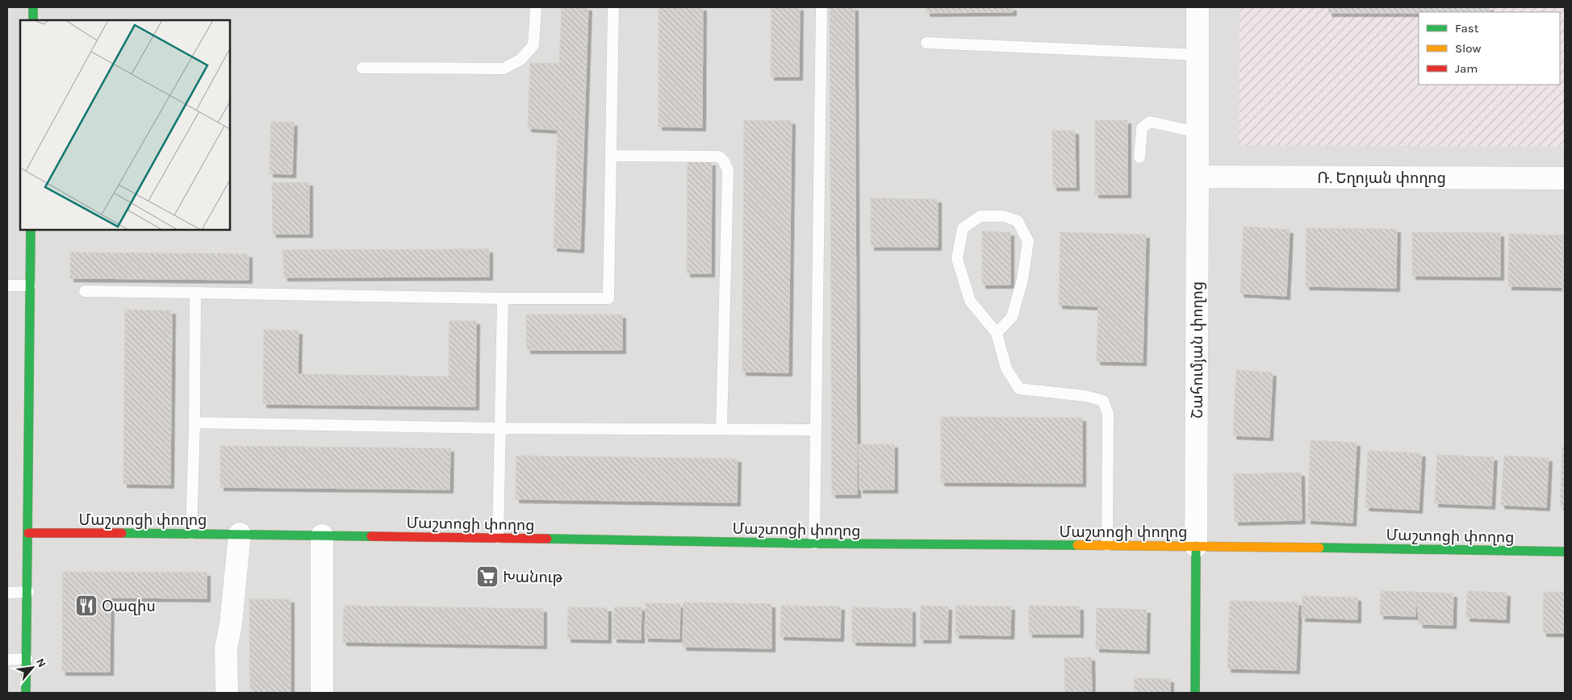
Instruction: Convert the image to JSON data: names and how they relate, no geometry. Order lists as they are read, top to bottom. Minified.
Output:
{"streets":{"main road":["Շահումյան փողոց","Մաշտոցի փողոց"],"street":["Ռ. Եղոյան փողոց"]},"crossings":[["Ռ. Եղոյան փողոց","Շահումյան փողոց"],["Շահումյան փողոց","Մաշտոցի փողոց"]],"places":{"supermarket":["Խանութ"],"restaurant":["Օազիս"]},"legend":["Fast","Slow","Jam"],"north":"top right"}
